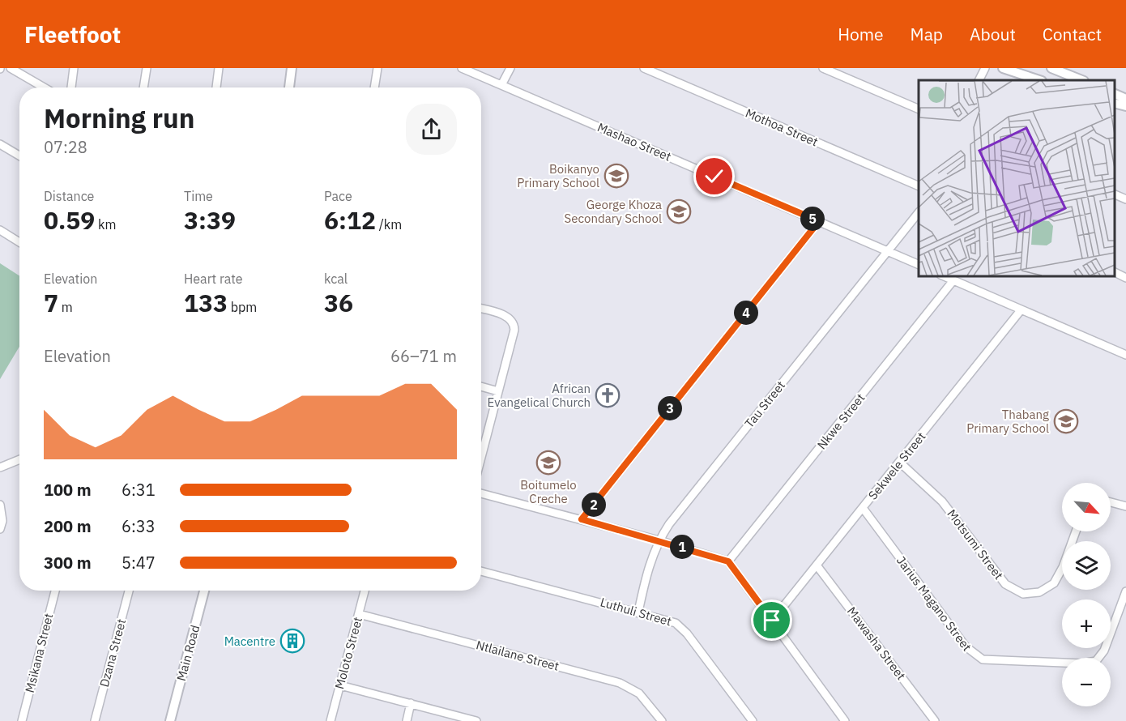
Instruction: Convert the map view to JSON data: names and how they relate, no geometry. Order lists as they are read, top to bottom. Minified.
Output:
{"streets":{"street":["Mothoa Street","Mashao Street","Tau Street","Nkwe Street","Sekwele Street","Motsumi Street","Jarius Magano Street","Luthuli Street","Mawasha Street","Msikana Street","Dzana Street","Main Road","Moloto Street","Ntlailane Street"]},"crossings":[["Mashao Street","Tau Street"],["Tau Street","Luthuli Street"],["Sekwele Street","Motsumi Street"],["Sekwele Street","Jarius Magano Street"],["Sekwele Street","Mawasha Street"],["Moloto Street","Ntlailane Street"]],"places":{"school or university":["Boikanyo Primary School","George Khoza Secondary School","Thabang Primary School","Boitumelo Creche"],"church":["African Evangelical Church"],"building":["Macentre"]},"north":"bottom right","page":{"header":"Fleetfoot","nav":["Home","Map","About","Contact"],"heading":["Morning run","07:28"],"stats":[["Distance","0.59 km"],["Time","3:39"],["Pace","6:12 /km"],["Elevation","7 m"],["Heart rate","133 bpm"],["kcal","36"]],"pins":["5","4","3","2","1"],"chart":["Elevation","66–71 m"],"list":[{"name":"100 m","note":"6:31"},{"name":"200 m","note":"6:33"},{"name":"300 m","note":"5:47"}],"map_buttons":["+","−"]}}
